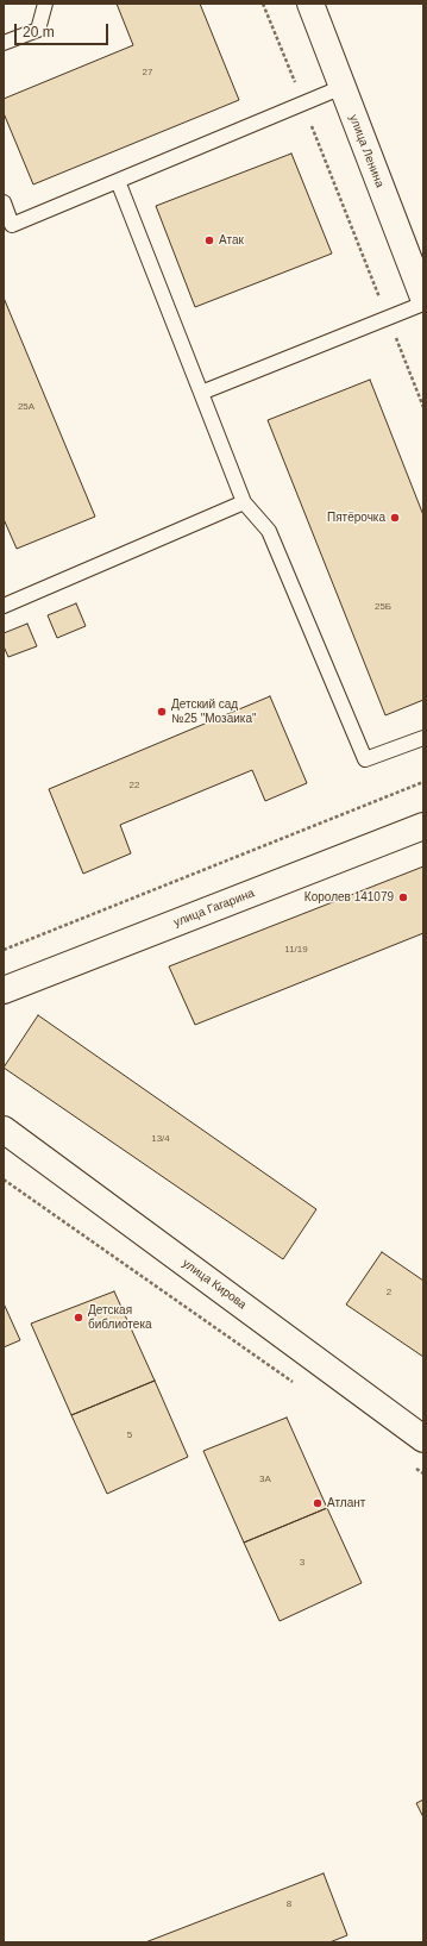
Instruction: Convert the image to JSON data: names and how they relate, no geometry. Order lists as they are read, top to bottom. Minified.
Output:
{"streets":{"street":["улица Ленина","улица Гагарина","улица Кирова"]},"places":["Атак","Пятёрочка","Детский сад №25 \"Мозаика\"","Королев 141079","Детская библиотека","Атлант"],"house_numbers":["27","25А","25Б","22","11/19","13/4","2","5","3А","3","8"],"scale_bar":"20 m"}
